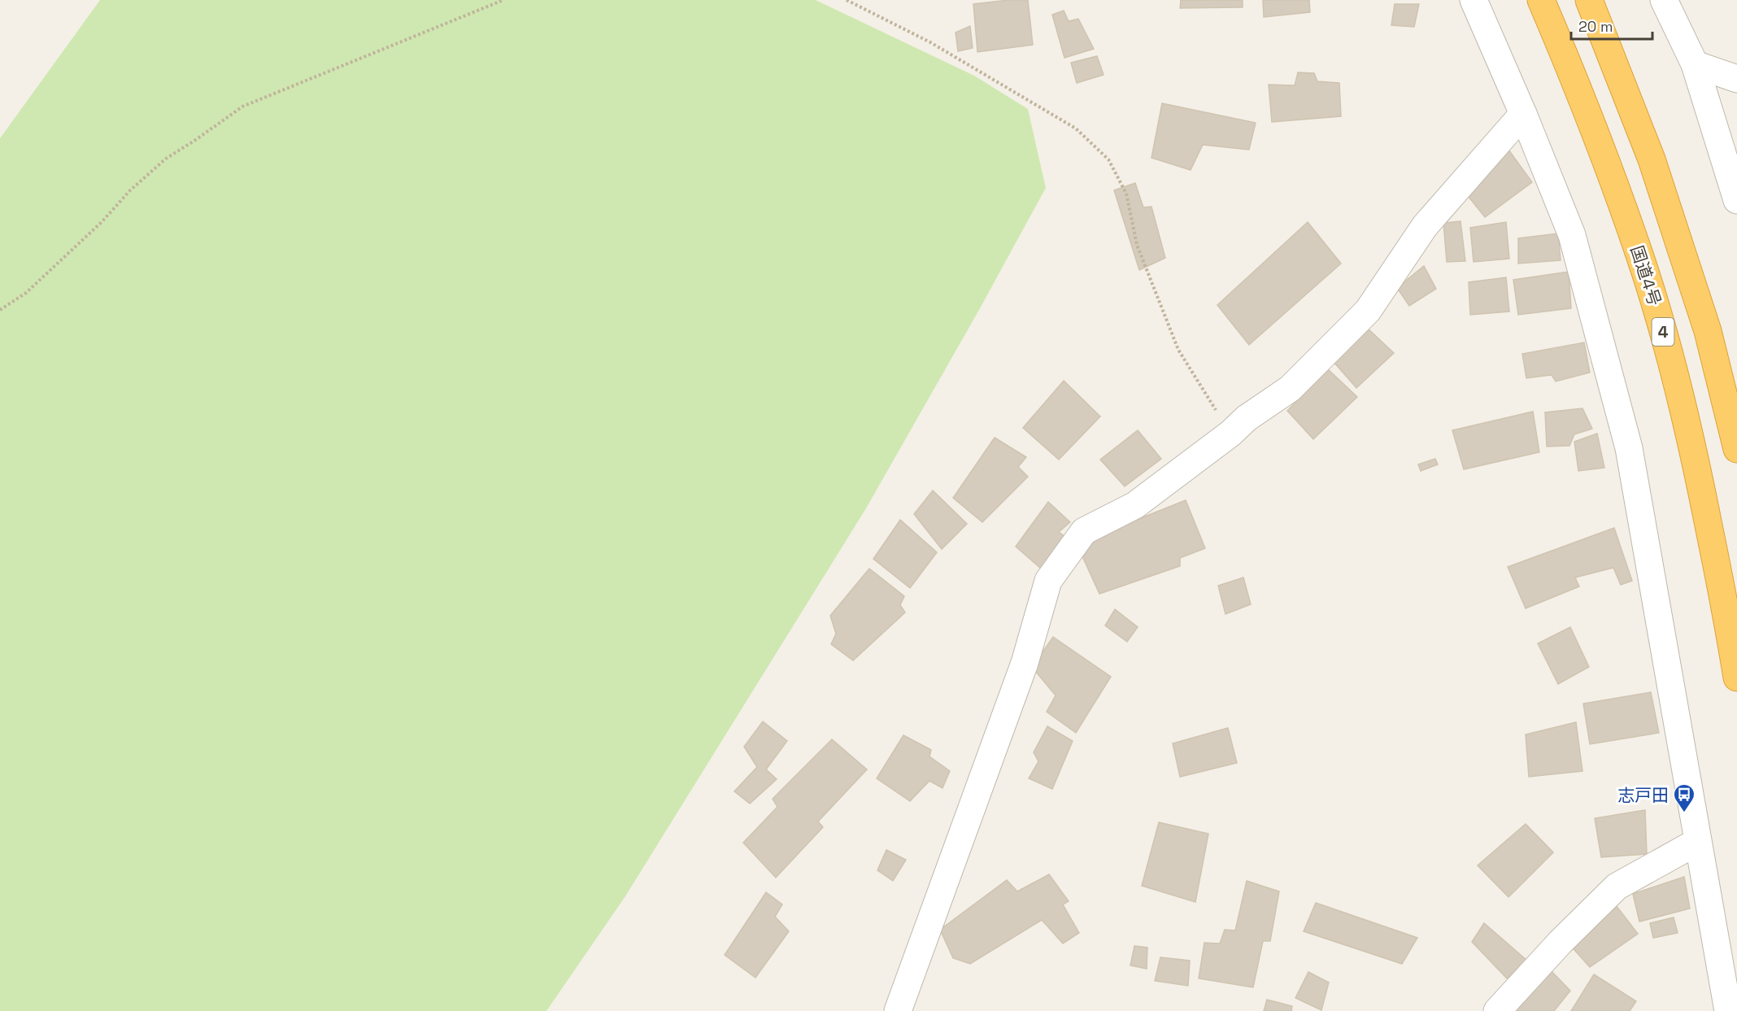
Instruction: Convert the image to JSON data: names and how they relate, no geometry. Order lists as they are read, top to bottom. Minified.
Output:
{"streets":{"highway":["国道4号","4"]},"places":{"bus stop":["志戸田"]},"scale_bar":"20 m"}
